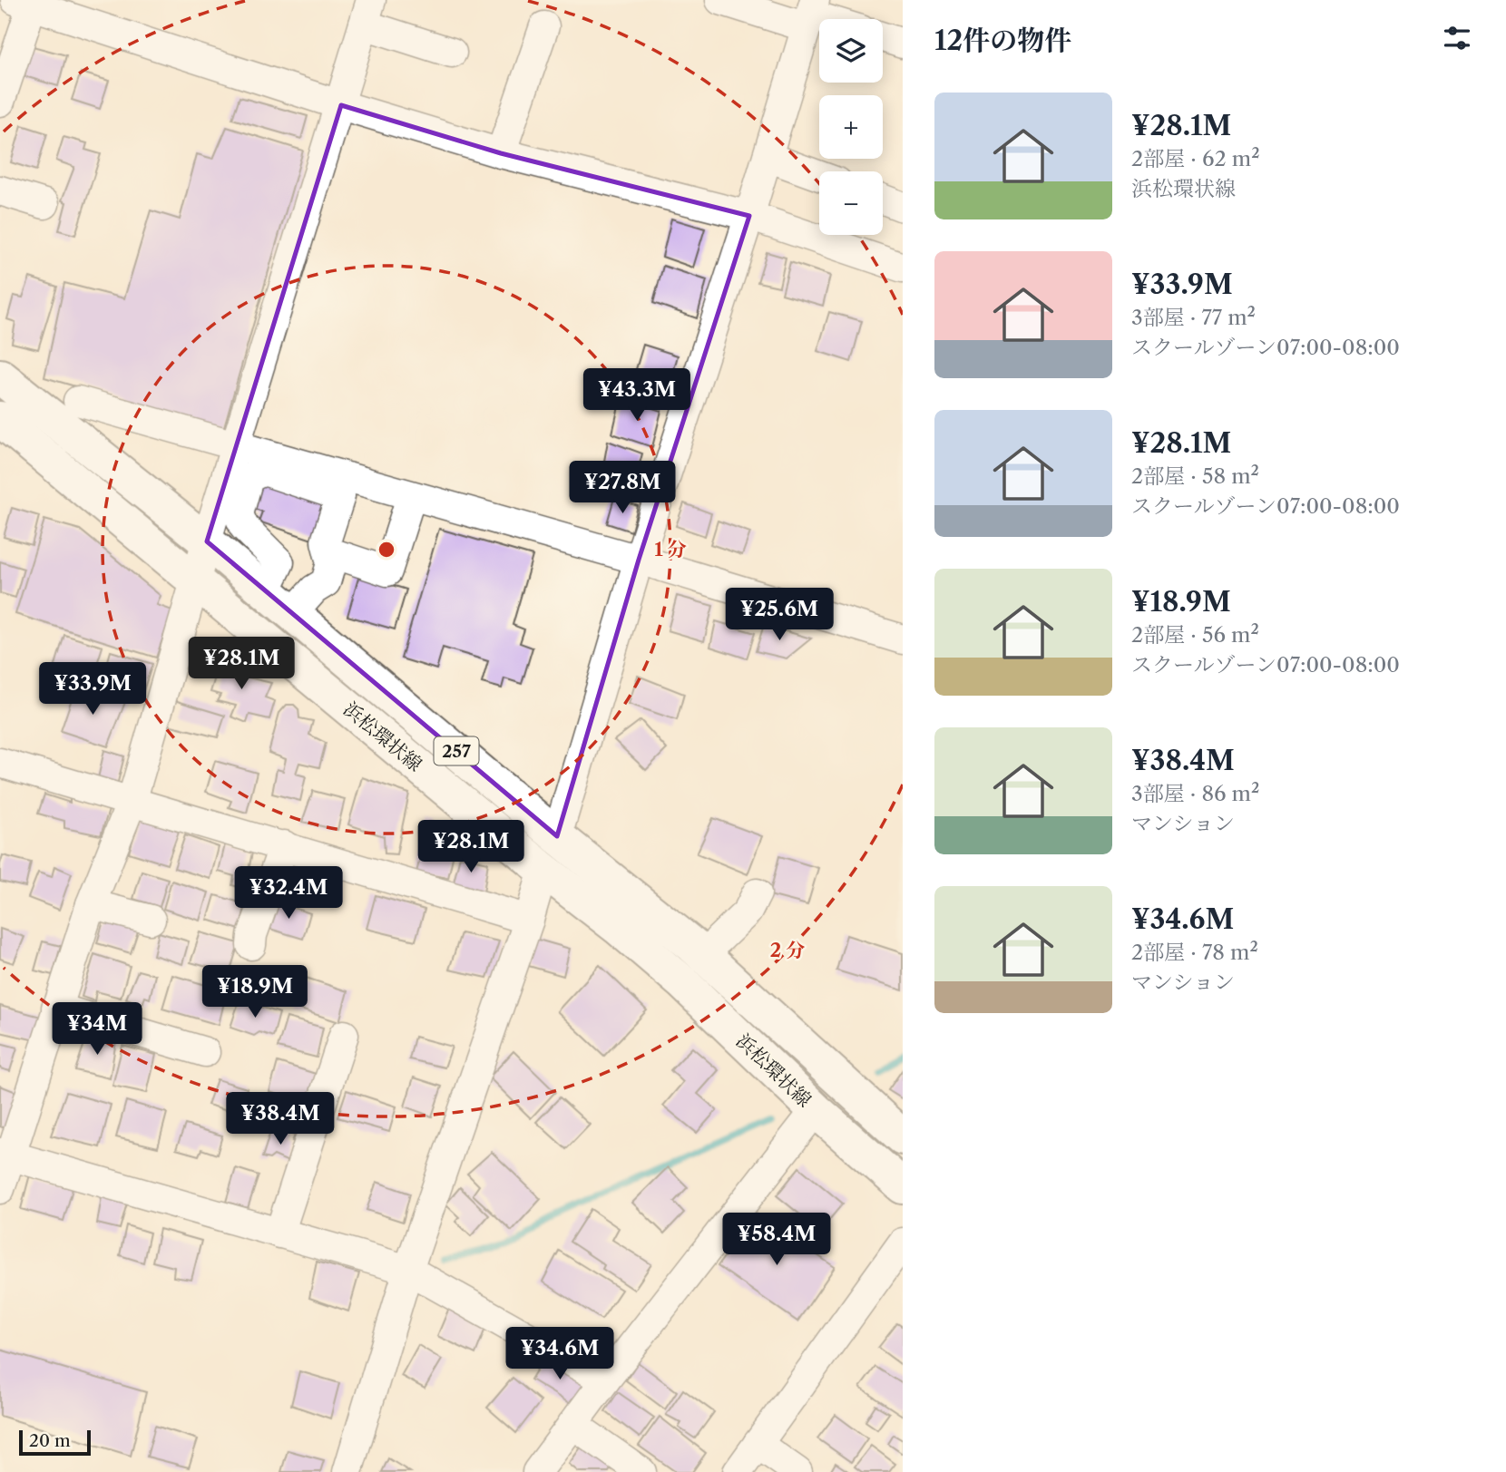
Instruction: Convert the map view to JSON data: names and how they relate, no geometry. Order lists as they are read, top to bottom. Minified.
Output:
{"streets":{"highway":["浜松環状線","257"]},"scale_bar":"20 m","page":{"heading":"12件の物件","map_buttons":["+","−"],"list":[{"name":"¥28.1M","note":"2部屋 · 62 m² · 浜松環状線"},{"name":"¥33.9M","note":"3部屋 · 77 m² · スクールゾーン07:00-08:00"},{"name":"¥28.1M","note":"2部屋 · 58 m² · スクールゾーン07:00-08:00"},{"name":"¥18.9M","note":"2部屋 · 56 m² · スクールゾーン07:00-08:00"},{"name":"¥38.4M","note":"3部屋 · 86 m² · マンション"},{"name":"¥34.6M","note":"2部屋 · 78 m² · マンション"}],"price":["¥43.3M","¥27.8M","¥25.6M","¥28.1M","¥33.9M","¥28.1M","¥32.4M","¥18.9M","¥34M","¥38.4M","¥58.4M","¥34.6M"],"scale":"20 m"},"rings":["1 分","2 分"]}
